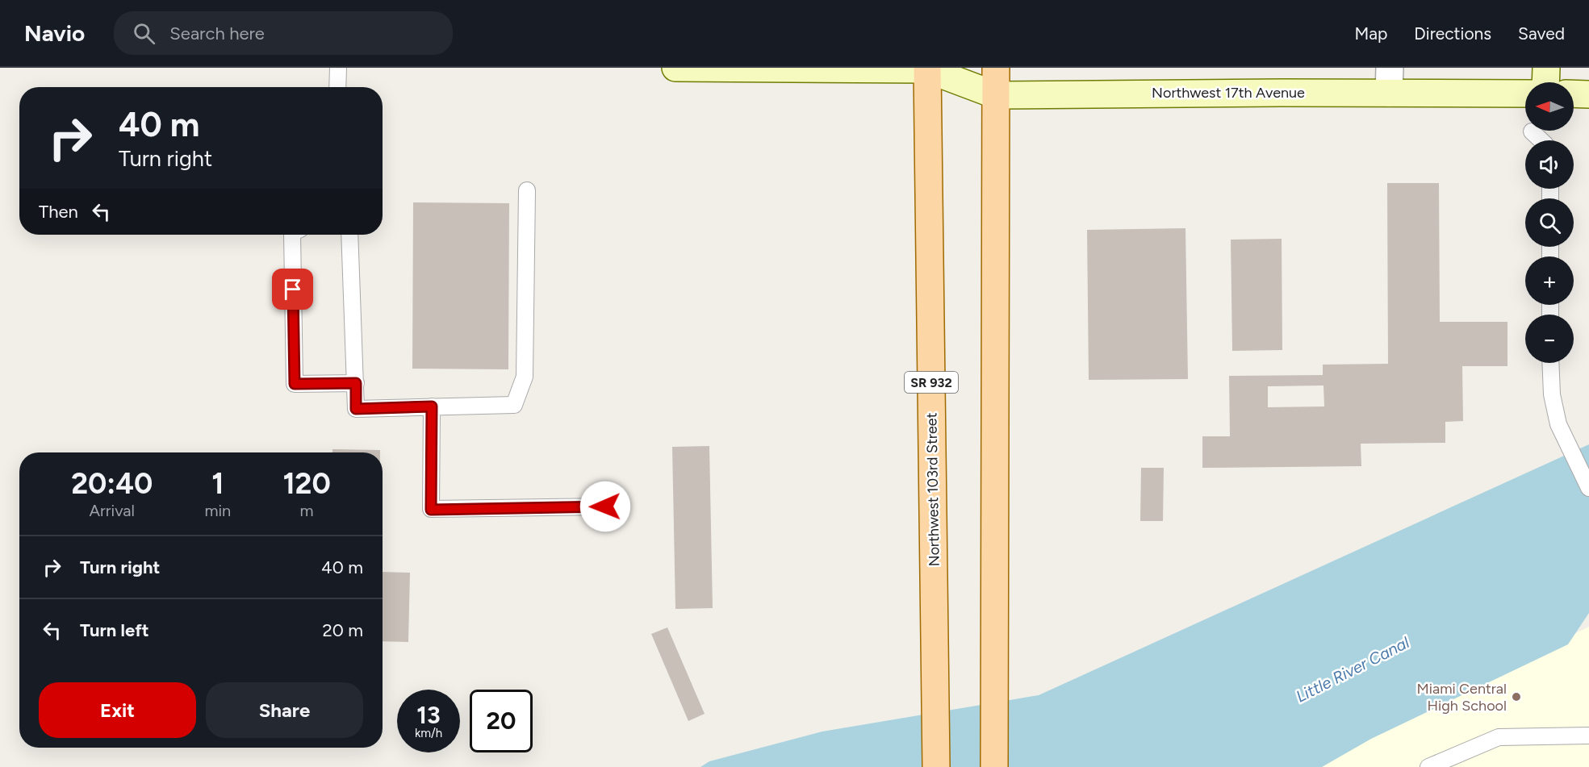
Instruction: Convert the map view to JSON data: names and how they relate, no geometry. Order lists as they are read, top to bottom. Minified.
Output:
{"streets":{"main road":["Northwest 17th Avenue","SR 932","Northwest 103rd Street"]},"crossings":[["Northwest 17th Avenue","Northwest 103rd Street"]],"water":["Little River Canal"],"places":["Miami Central High School"],"north":"left","page":{"header":"Navio","search":"Search here","nav":["Map","Directions","Saved"],"map_buttons":["+","−"],"turn":["40 m","Turn right"],"then":"Then","eta":["20:40","Arrival","1","min","120","m"],"list":[{"name":"Turn right","value":"40 m"},{"name":"Turn left","value":"20 m"}],"buttons":["Exit","Share"],"speed":"13 km/h","limit":"20"}}
